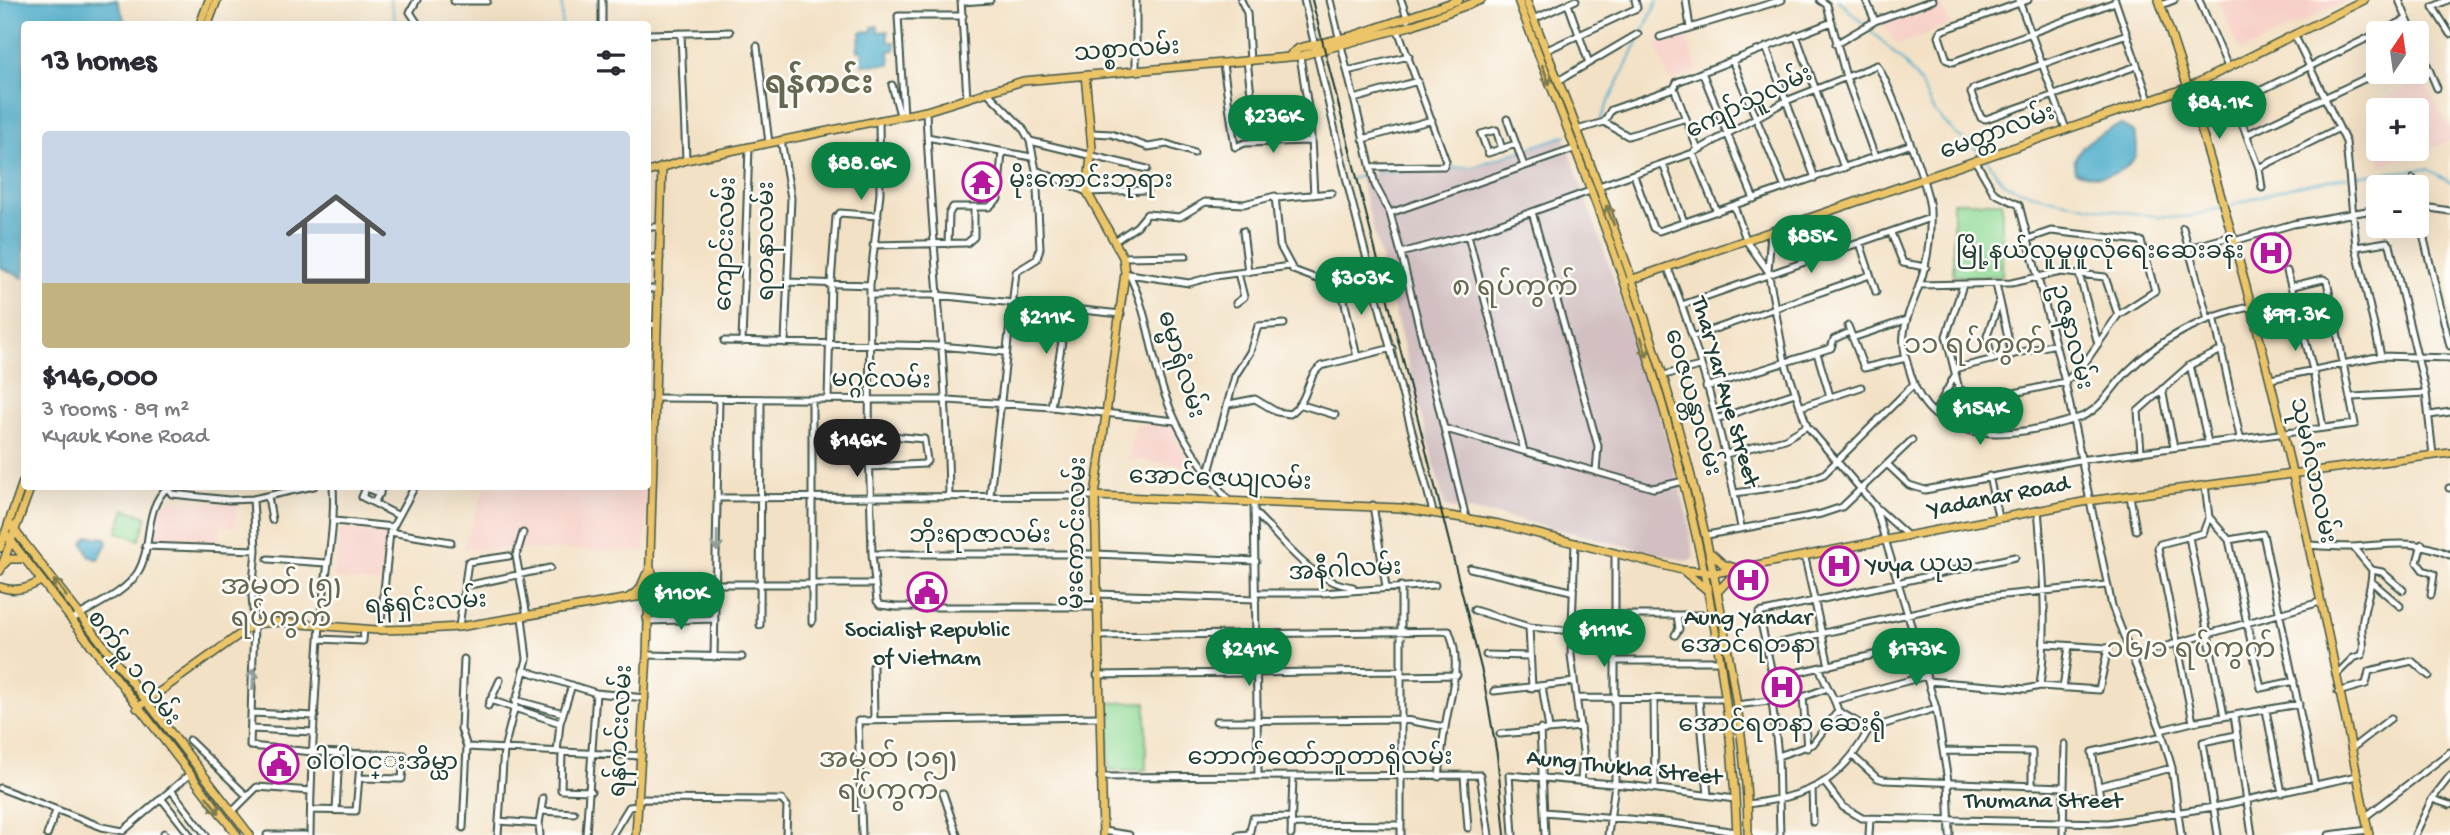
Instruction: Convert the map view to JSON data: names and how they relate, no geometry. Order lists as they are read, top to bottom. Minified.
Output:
{"streets":{"main road":["သစ္စာလမ်း","မေတ္တာလမ်း","ဝေဇယန္တာလမ်း","သုမင်္ဂလာလမ်း","အောင်ဇေယျလမ်း","Yadanar Road","မိုးကောင်းလမ်း","ရန်ရှင်းလမ်း","စက်မှု ၁ လမ်း","ရန်ကင်းလမ်း"],"street":["ကျော်သူလမ်း","ရတနာလမ်း","ကျောင်းလမ်း","ဥဇနာလမ်း","ဓမ္မာရုံလမ်း","မဂ္ဂင်လမ်း","Thar Yar Aye Street","ဘိုးရာဇာလမ်း","အနီဂါလမ်း","ဘောက်ထော်ဘူတာရုံလမ်း","Aung Thukha Street","Thumana Street"]},"crossings":[["သစ္စာလမ်း","ရတနာလမ်း"],["သစ္စာလမ်း","ကျောင်းလမ်း"],["သစ္စာလမ်း","ရန်ကင်းလမ်း"],["ကျော်သူလမ်း","မေတ္တာလမ်း"],["ကျော်သူလမ်း","ဝေဇယန္တာလမ်း"],["မေတ္တာလမ်း","ဥဇနာလမ်း"],["မေတ္တာလမ်း","Thar Yar Aye Street"],["မေတ္တာလမ်း","ဝေဇယန္တာလမ်း"],["မေတ္တာလမ်း","သုမင်္ဂလာလမ်း"],["ဥဇနာလမ်း","Yadanar Road"],["ဥဇနာလမ်း","Thumana Street"],["ဓမ္မာရုံလမ်း","မဂ္ဂင်လမ်း"],["ဓမ္မာရုံလမ်း","အောင်ဇေယျလမ်း"],["ဓမ္မာရုံလမ်း","မိုးကောင်းလမ်း"],["မဂ္ဂင်လမ်း","မိုးကောင်းလမ်း"],["မဂ္ဂင်လမ်း","ရန်ကင်းလမ်း"],["ဝေဇယန္တာလမ်း","အောင်ဇေယျလမ်း"],["ဝေဇယန္တာလမ်း","Yadanar Road"],["ဝေဇယန္တာလမ်း","Aung Thukha Street"],["သုမင်္ဂလာလမ်း","Yadanar Road"],["သုမင်္ဂလာလမ်း","Thumana Street"],["အောင်ဇေယျလမ်း","Yadanar Road"],["အောင်ဇေယျလမ်း","မိုးကောင်းလမ်း"],["မိုးကောင်းလမ်း","ဘိုးရာဇာလမ်း"],["မိုးကောင်းလမ်း","အနီဂါလမ်း"],["မိုးကောင်းလမ်း","ဘောက်ထော်ဘူတာရုံလမ်း"],["ရန်ရှင်းလမ်း","ရန်ကင်းလမ်း"]],"districts":["ရန်ကင်း","၈ ရပ်ကွက်","၁၁ ရပ်ကွက်","အမှတ် (၅) ရပ်ကွက်","၁၆/၁ ရပ်ကွက်","အမှတ် (၁၅) ရပ်ကွက်"],"places":{"temple":["မိုးကောင်းဘုရား"],"hospital":["မြို့နယ်လူမှုဖူလုံရေးဆေးခန်း","Yuya ယုယ","Aung Yandar အောင်ရတနာ","အောင်ရတနာ ဆေးရုံ"],"public building":["Socialist Republic of Vietnam","ဝါဝါဝင္းအိမ္ယာ"]},"north":"top","page":{"map_buttons":["+","−"],"heading":"13 homes","price":["$84.1K","$236K","$88.6K","$85K","$303K","$99.3K","$211K","$154K","$146K","$110K","$111K","$241K","$173K"],"list":[{"name":"$146,000","note":"3 rooms · 89 m² · Kyauk Kone Road"}]}}
